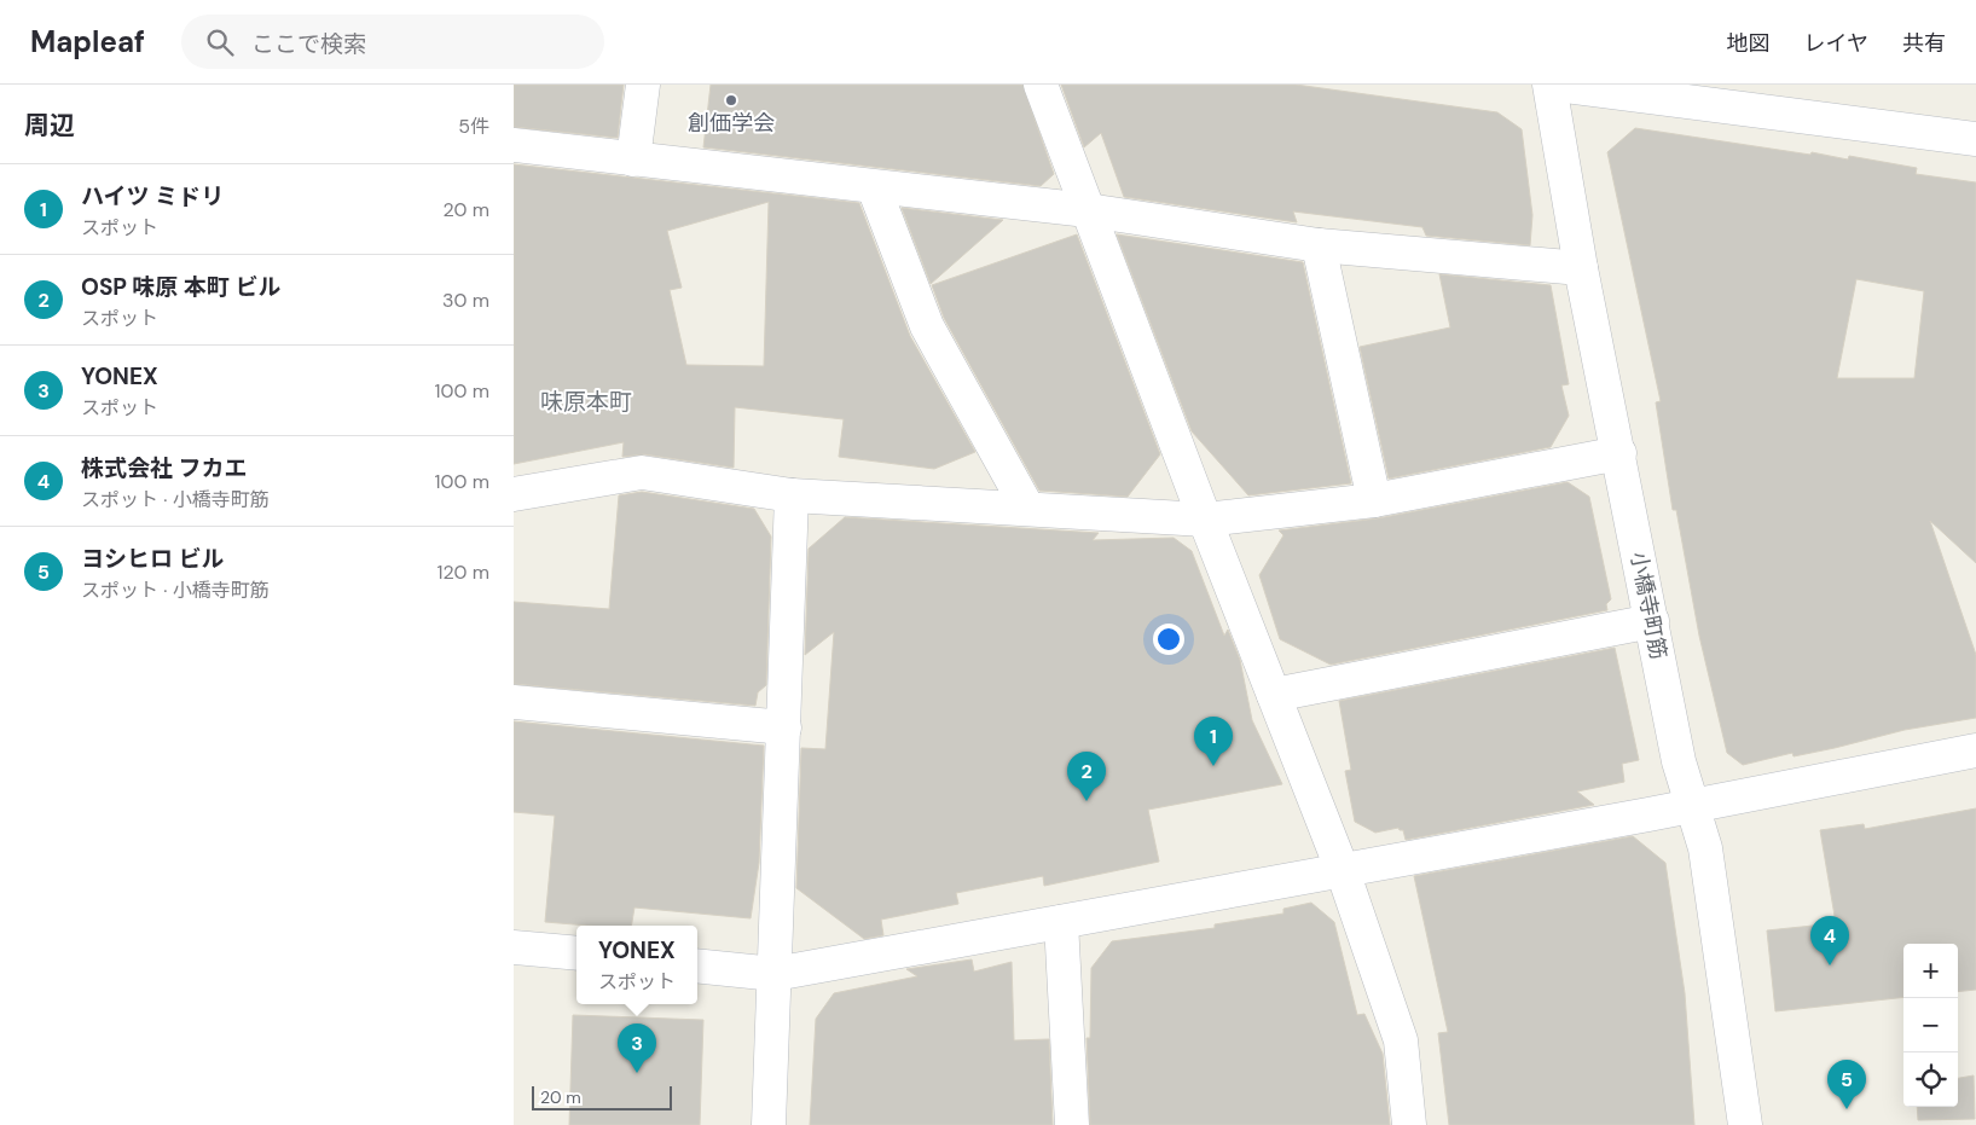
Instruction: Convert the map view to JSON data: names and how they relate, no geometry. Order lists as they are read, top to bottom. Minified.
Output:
{"streets":{"street":["小橋寺町筋"]},"districts":["味原本町"],"places":["創価学会"],"scale_bar":"20 m","page":{"header":"Mapleaf","search":"ここで検索","nav":["地図","レイヤ","共有"],"heading":["周辺","5件"],"list":[{"mark":"1","name":"ハイツ ミドリ","note":"スポット","value":"20 m"},{"mark":"2","name":"OSP 味原 本町 ビル","note":"スポット","value":"30 m"},{"mark":"3","name":"YONEX","note":"スポット","value":"100 m"},{"mark":"4","name":"株式会社 フカエ","note":"スポット · 小橋寺町筋","value":"100 m"},{"mark":"5","name":"ヨシヒロ ビル","note":"スポット · 小橋寺町筋","value":"120 m"}],"pins":["1","2","4","3","5"],"popup":["YONEX","スポット"],"map_buttons":["+","−"],"scale":"20 m"}}
